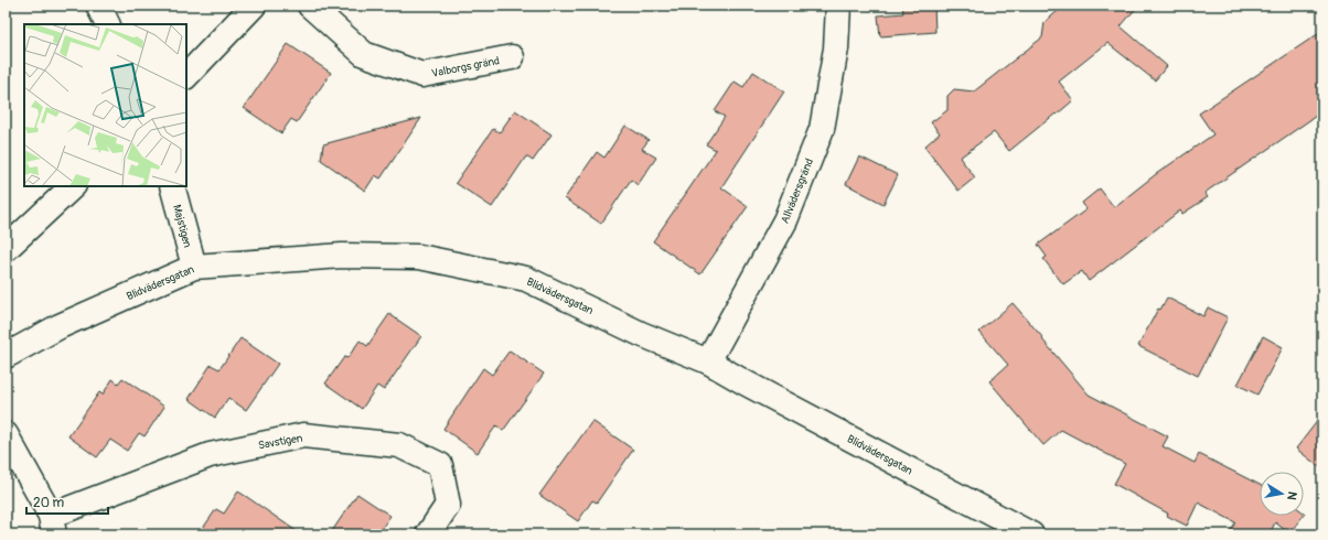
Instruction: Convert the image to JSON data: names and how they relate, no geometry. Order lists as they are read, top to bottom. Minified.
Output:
{"streets":{"street":["Valborgs gränd","Allvädersgränd","Majstigen","Blidvädersgatan","Savstigen"]},"crossings":[["Allvädersgränd","Blidvädersgatan"],["Majstigen","Blidvädersgatan"]],"scale_bar":"20 m","north":"right"}
